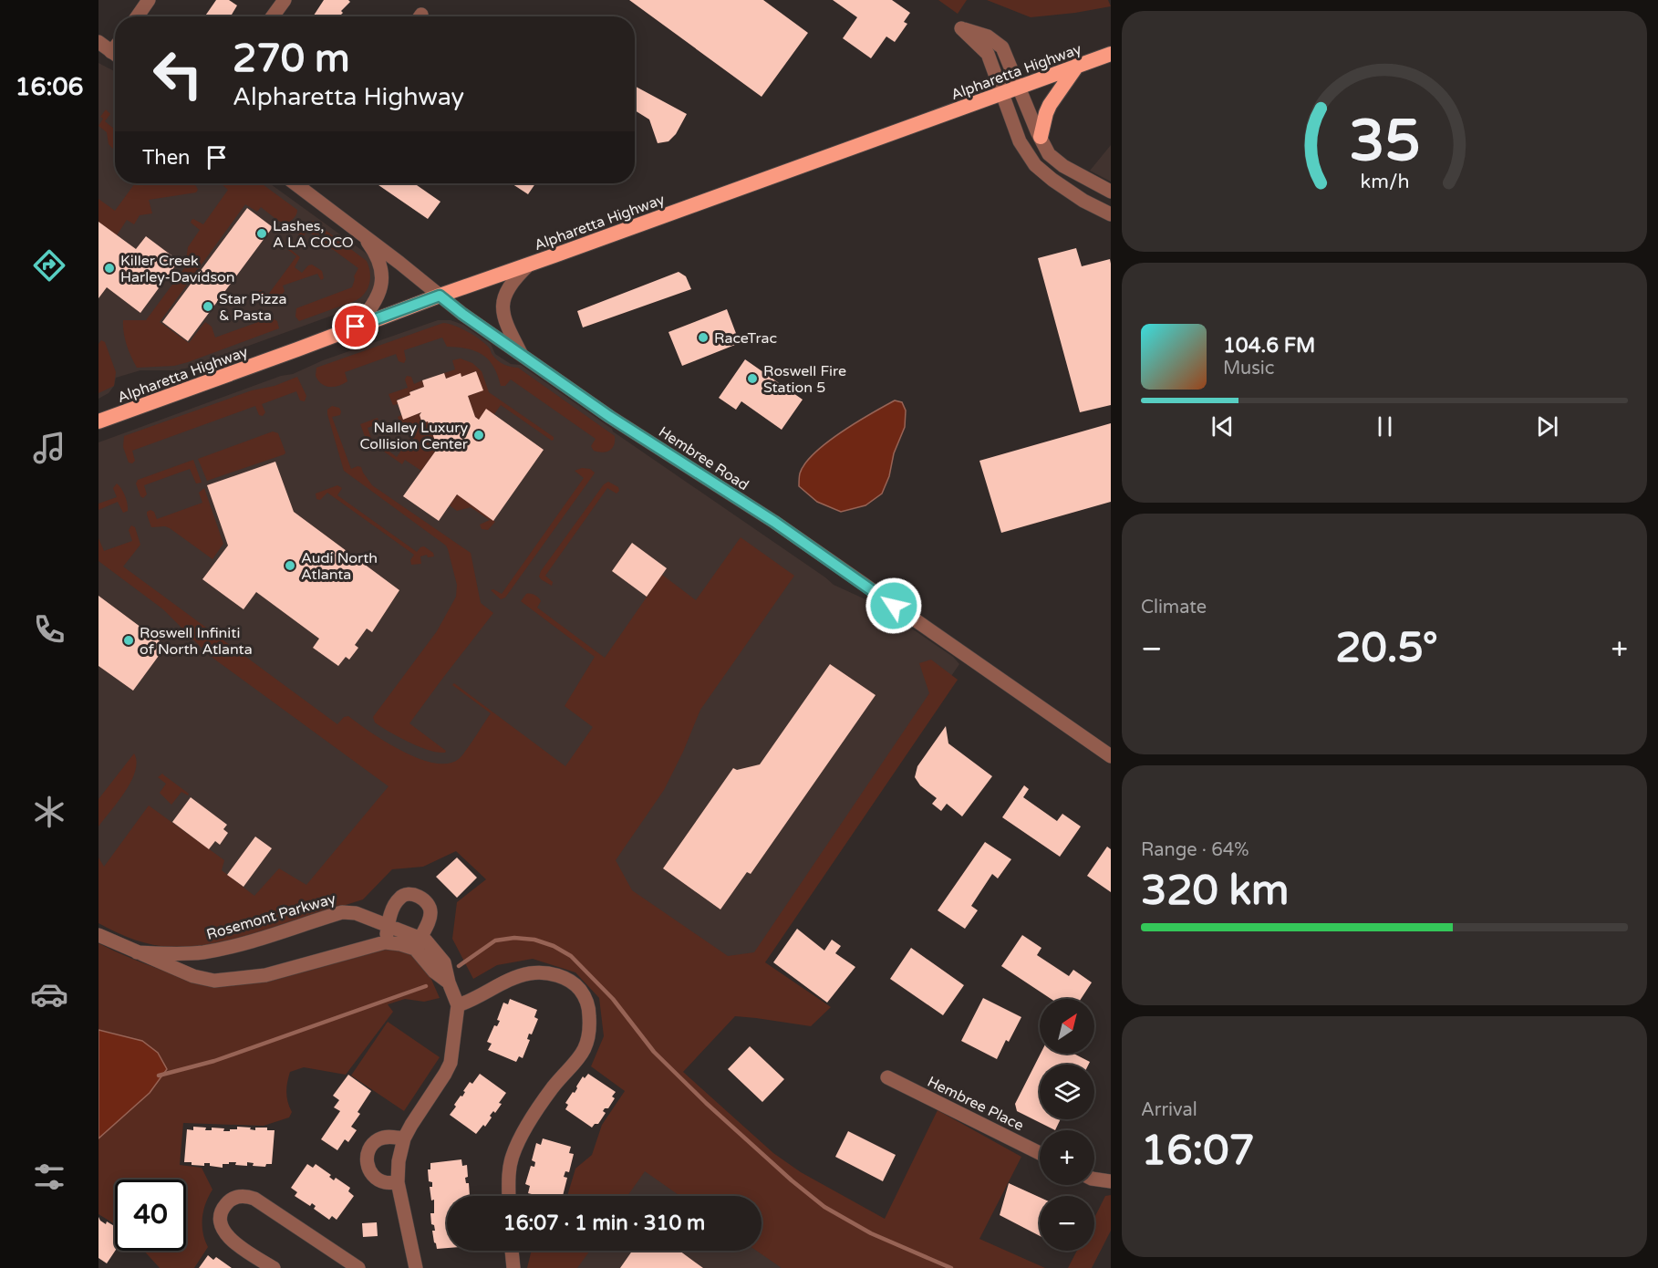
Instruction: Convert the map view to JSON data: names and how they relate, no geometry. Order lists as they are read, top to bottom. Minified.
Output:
{"streets":{"highway":["Alpharetta Highway"],"street":["Hembree Road","Rosemont Parkway","Hembree Place"]},"crossings":[["Alpharetta Highway","Hembree Road"]],"places":["Lashes, A LA COCO","Killer Creek Harley-Davidson","Star Pizza & Pasta","RaceTrac","Roswell Fire Station 5","Nalley Luxury Collision Center","Audi North Atlanta","Roswell Infiniti of North Atlanta"],"north":"top right","page":{"tabs":"16:06","turn":["270 m","Alpharetta Highway"],"then":"Then","song":["104.6 FM","Music"],"tile":["Climate",["Range · 64%","320 km"],["Arrival","16:07"]],"heat":["−","20.5°","+"],"map_buttons":["+","−"],"limit":"40","trip":"16:07 · 1 min · 310 m","gauge":["35","km/h"]}}
